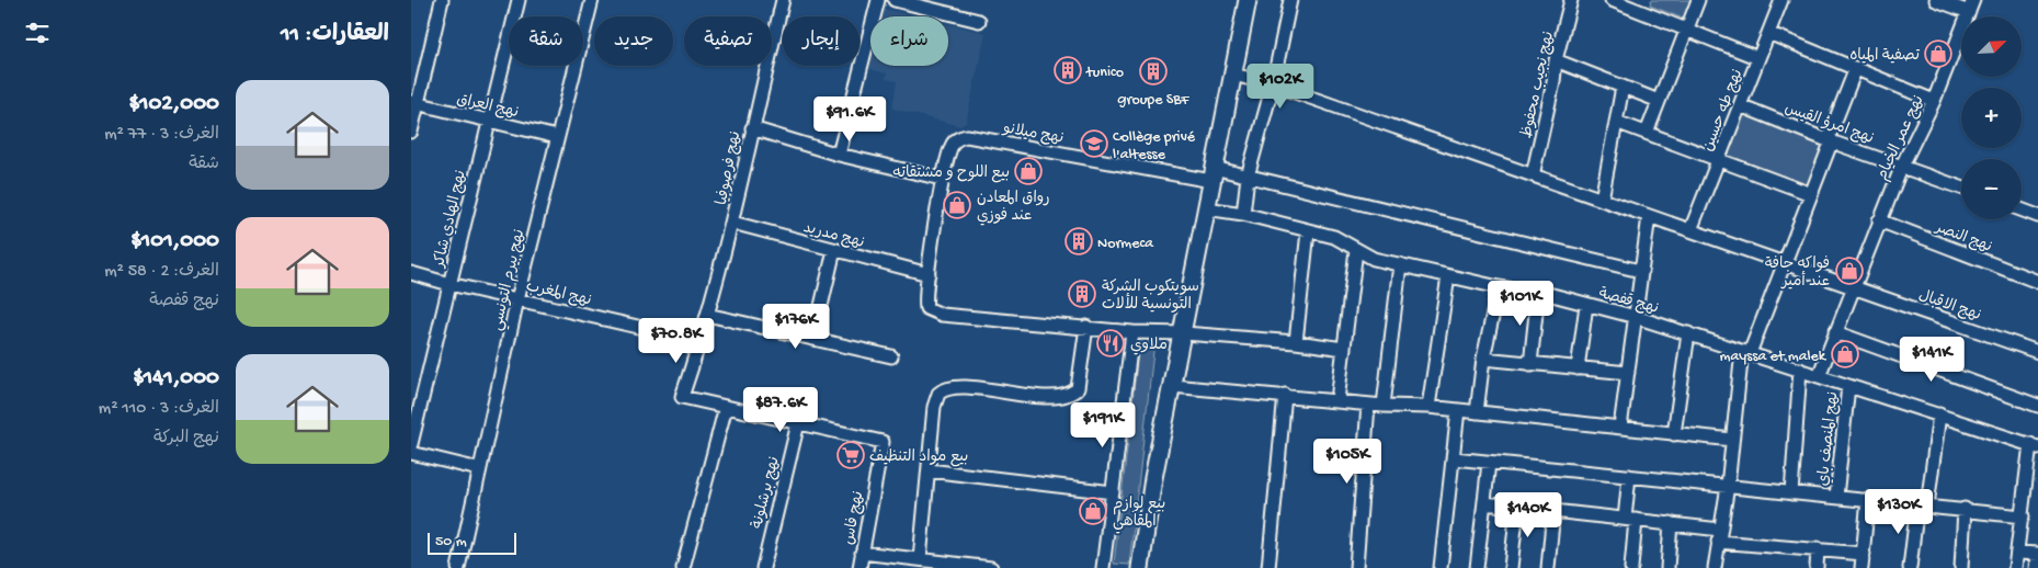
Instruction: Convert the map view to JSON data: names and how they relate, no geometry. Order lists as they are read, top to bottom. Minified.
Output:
{"streets":{"street":["نهج نجيب محفوظ","نهج العراق","نهج طه حسين","نهج امرؤ القيس","نهج ميلانو","نهج عمر الخيام","نهج فرصوفيا","نهج الهادي شاكر","نهج مدريد","نهج النصر","نهج بيرم التونسي","نهج المغرب","نهج قفصة","نهج الاقبال","نهج المنصف باي","نهج برشلونة","نهج فاس"]},"crossings":[["نهج نجيب محفوظ","نهج الاقبال"],["نهج العراق","نهج الهادي شاكر"],["نهج العراق","نهج بيرم التونسي"],["نهج طه حسين","نهج امرؤ القيس"],["نهج طه حسين","نهج الاقبال"],["نهج امرؤ القيس","نهج عمر الخيام"],["نهج ميلانو","نهج مدريد"],["نهج عمر الخيام","نهج النصر"],["نهج عمر الخيام","نهج قفصة"],["نهج عمر الخيام","نهج الاقبال"],["نهج فرصوفيا","نهج مدريد"],["نهج فرصوفيا","نهج المغرب"],["نهج الهادي شاكر","نهج المغرب"],["نهج بيرم التونسي","نهج المغرب"],["نهج قفصة","نهج المنصف باي"],["نهج برشلونة","نهج فاس"]],"places":{"shop":["تصفية المياه","بيع اللوح و مشتقاته","رواق المعادن عند فوزي","فواكه جافة عند أمير","mayssa et malek","بيع لوازم المقاهي"],"building":["tunico","groupe SBF","Normeca","سويتكوب الشركة التونسية للألات"],"school or university":["Collège privé l'altesse"],"restaurant":["ملاوي"],"supermarket":["بيع مواد التنظيف"]},"scale_bar":"50 m","north":"top right","page":{"heading":"العقارات: 11","map_buttons":["+","−"],"chip":["شراء","إيجار","تصفية","جديد","شقة"],"price":["$102K","$91.6K","$101K","$176K","$70.8K","$141K","$87.6K","$191K","$105K","$130K","$140K"],"list":[{"name":"$102,000","note":"الغرف: 3 · 77 m² · شقة"},{"name":"$101,000","note":"الغرف: 2 · 58 m² · نهج قفصة"},{"name":"$141,000","note":"الغرف: 3 · 110 m² · نهج البركة"}],"scale":"50 m"}}
